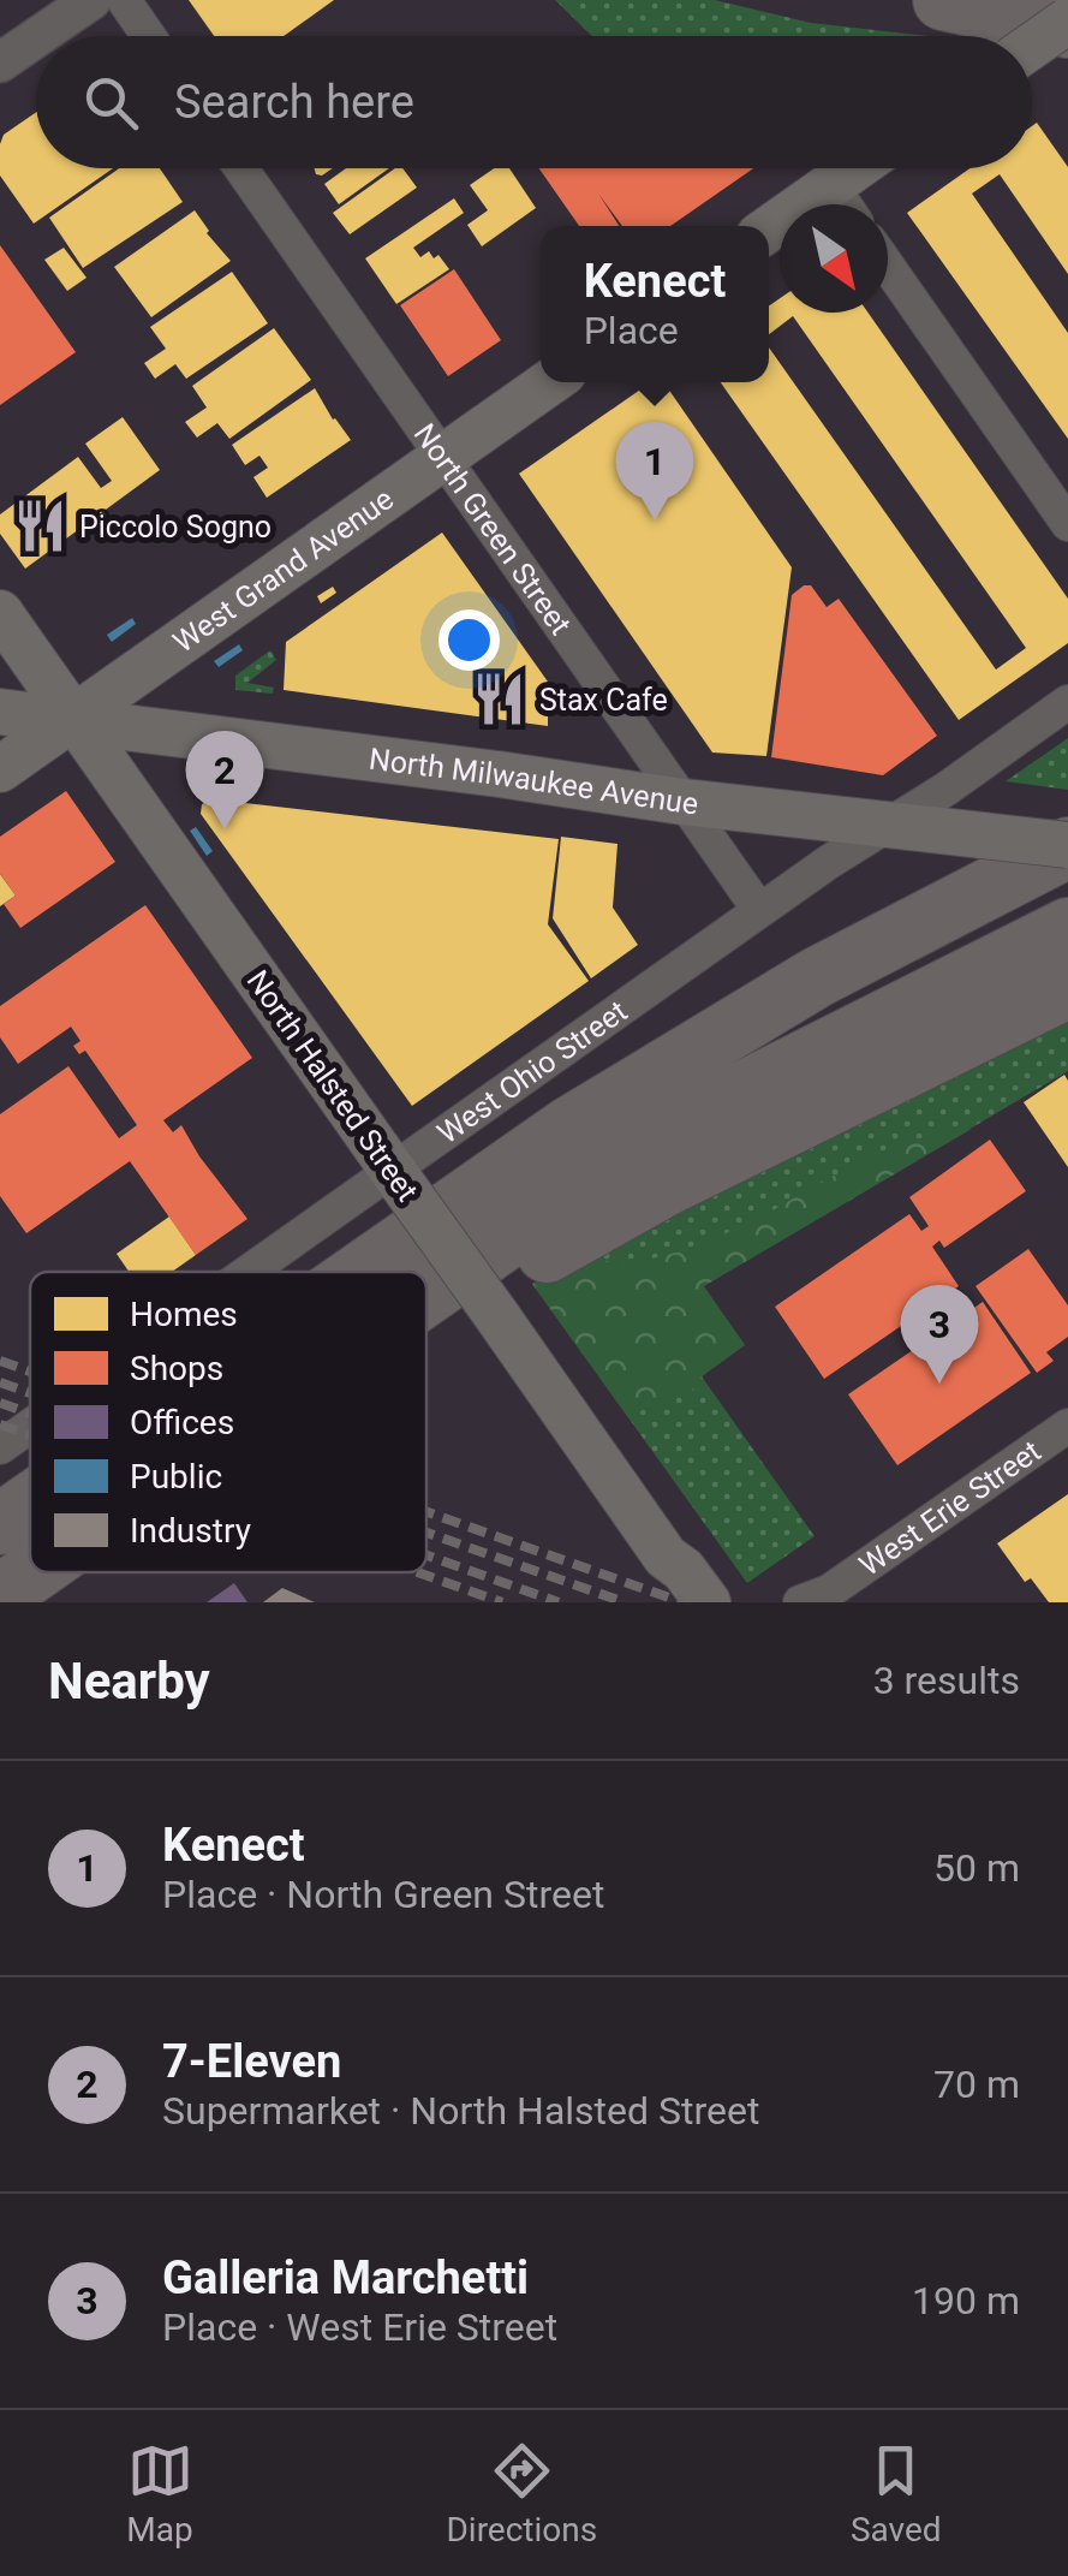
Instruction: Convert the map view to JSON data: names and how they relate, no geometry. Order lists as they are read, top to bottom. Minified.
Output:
{"streets":{"main road":["West Grand Avenue","North Milwaukee Avenue","North Halsted Street"],"street":["North Green Street","West Ohio Street","West Erie Street"]},"crossings":[["North Green Street","West Grand Avenue"],["North Green Street","North Milwaukee Avenue"],["North Green Street","West Ohio Street"],["West Grand Avenue","North Milwaukee Avenue"],["West Grand Avenue","North Halsted Street"],["North Milwaukee Avenue","West Ohio Street"],["North Milwaukee Avenue","North Halsted Street"],["West Ohio Street","North Halsted Street"]],"places":{"restaurant":["Piccolo Sogno","Stax Cafe"]},"legend":["Homes","Shops","Offices","Public","Industry"],"north":"bottom right","page":{"search":"Search here","popup":["Kenect","Place"],"pins":["1","2","3"],"heading":["Nearby","3 results"],"list":[{"mark":"1","name":"Kenect","note":"Place · North Green Street","value":"50 m"},{"mark":"2","name":"7-Eleven","note":"Supermarket · North Halsted Street","value":"70 m"},{"mark":"3","name":"Galleria Marchetti","note":"Place · West Erie Street","value":"190 m"}],"nav":["Map","Directions","Saved"]}}
